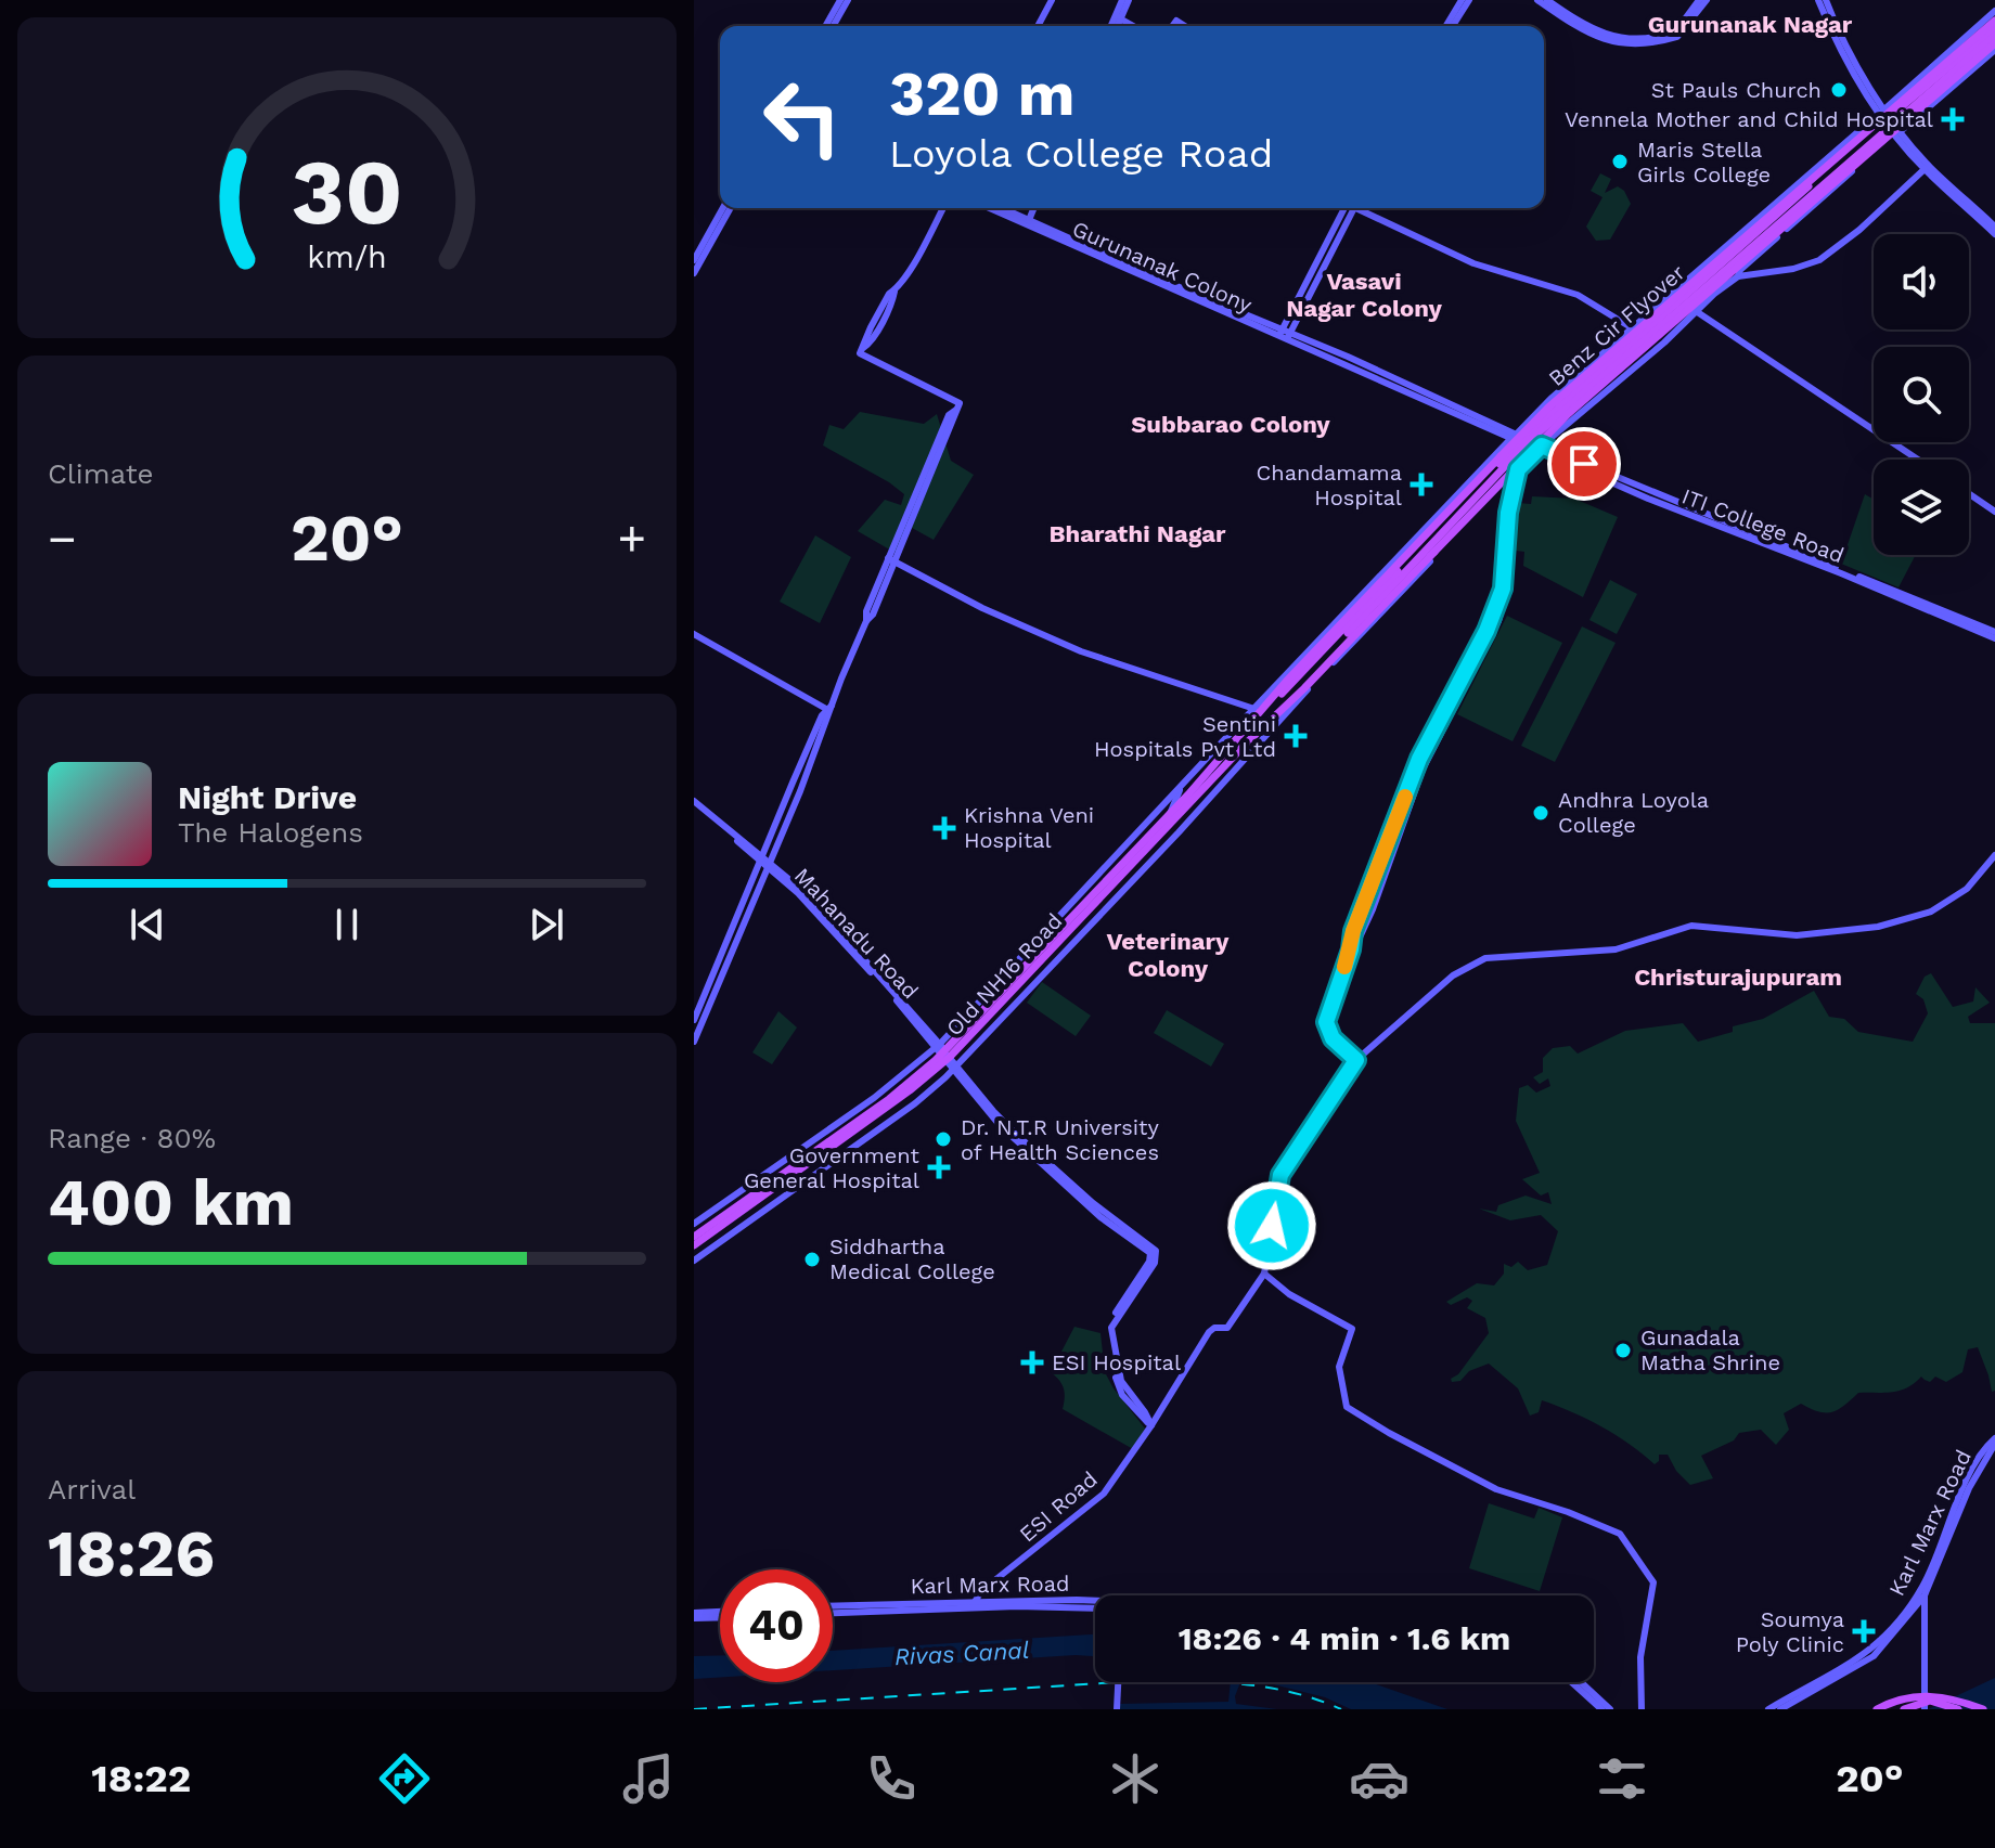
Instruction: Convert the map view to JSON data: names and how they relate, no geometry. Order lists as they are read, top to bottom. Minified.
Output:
{"streets":{"main road":["Benz Cir Flyover","Old NH16 Road"],"street":["Gurunanak Colony","ITI College Road","Mahanadu Road","ESI Road","Karl Marx Road"]},"crossings":[["Gurunanak Colony","ITI College Road"],["Benz Cir Flyover","Old NH16 Road"],["Mahanadu Road","Old NH16 Road"],["ESI Road","Karl Marx Road"]],"districts":["Gurunanak Nagar","Vasavi Nagar Colony","Subbarao Colony","Bharathi Nagar","Veterinary Colony","Christurajupuram"],"water":["Rivas Canal"],"places":{"other":["St Pauls Church","Maris Stella Girls College","Andhra Loyola College","Dr. N.T.R University of Health Sciences","Siddhartha Medical College","Gunadala Matha Shrine"],"health":["Vennela Mother and Child Hospital","Chandamama Hospital","Sentini Hospitals Pvt Ltd","Krishna Veni Hospital","Government General Hospital","ESI Hospital","Soumya Poly Clinic"]},"page":{"turn":["320 m","Loyola College Road"],"tile":["Climate",["Range · 80%","400 km"],["Arrival","18:26"]],"heat":["−","20°","+"],"song":["Night Drive","The Halogens"],"limit":"40","trip":"18:26 · 4 min · 1.6 km","tabs":["18:22","20°"],"gauge":["30","km/h"]}}
